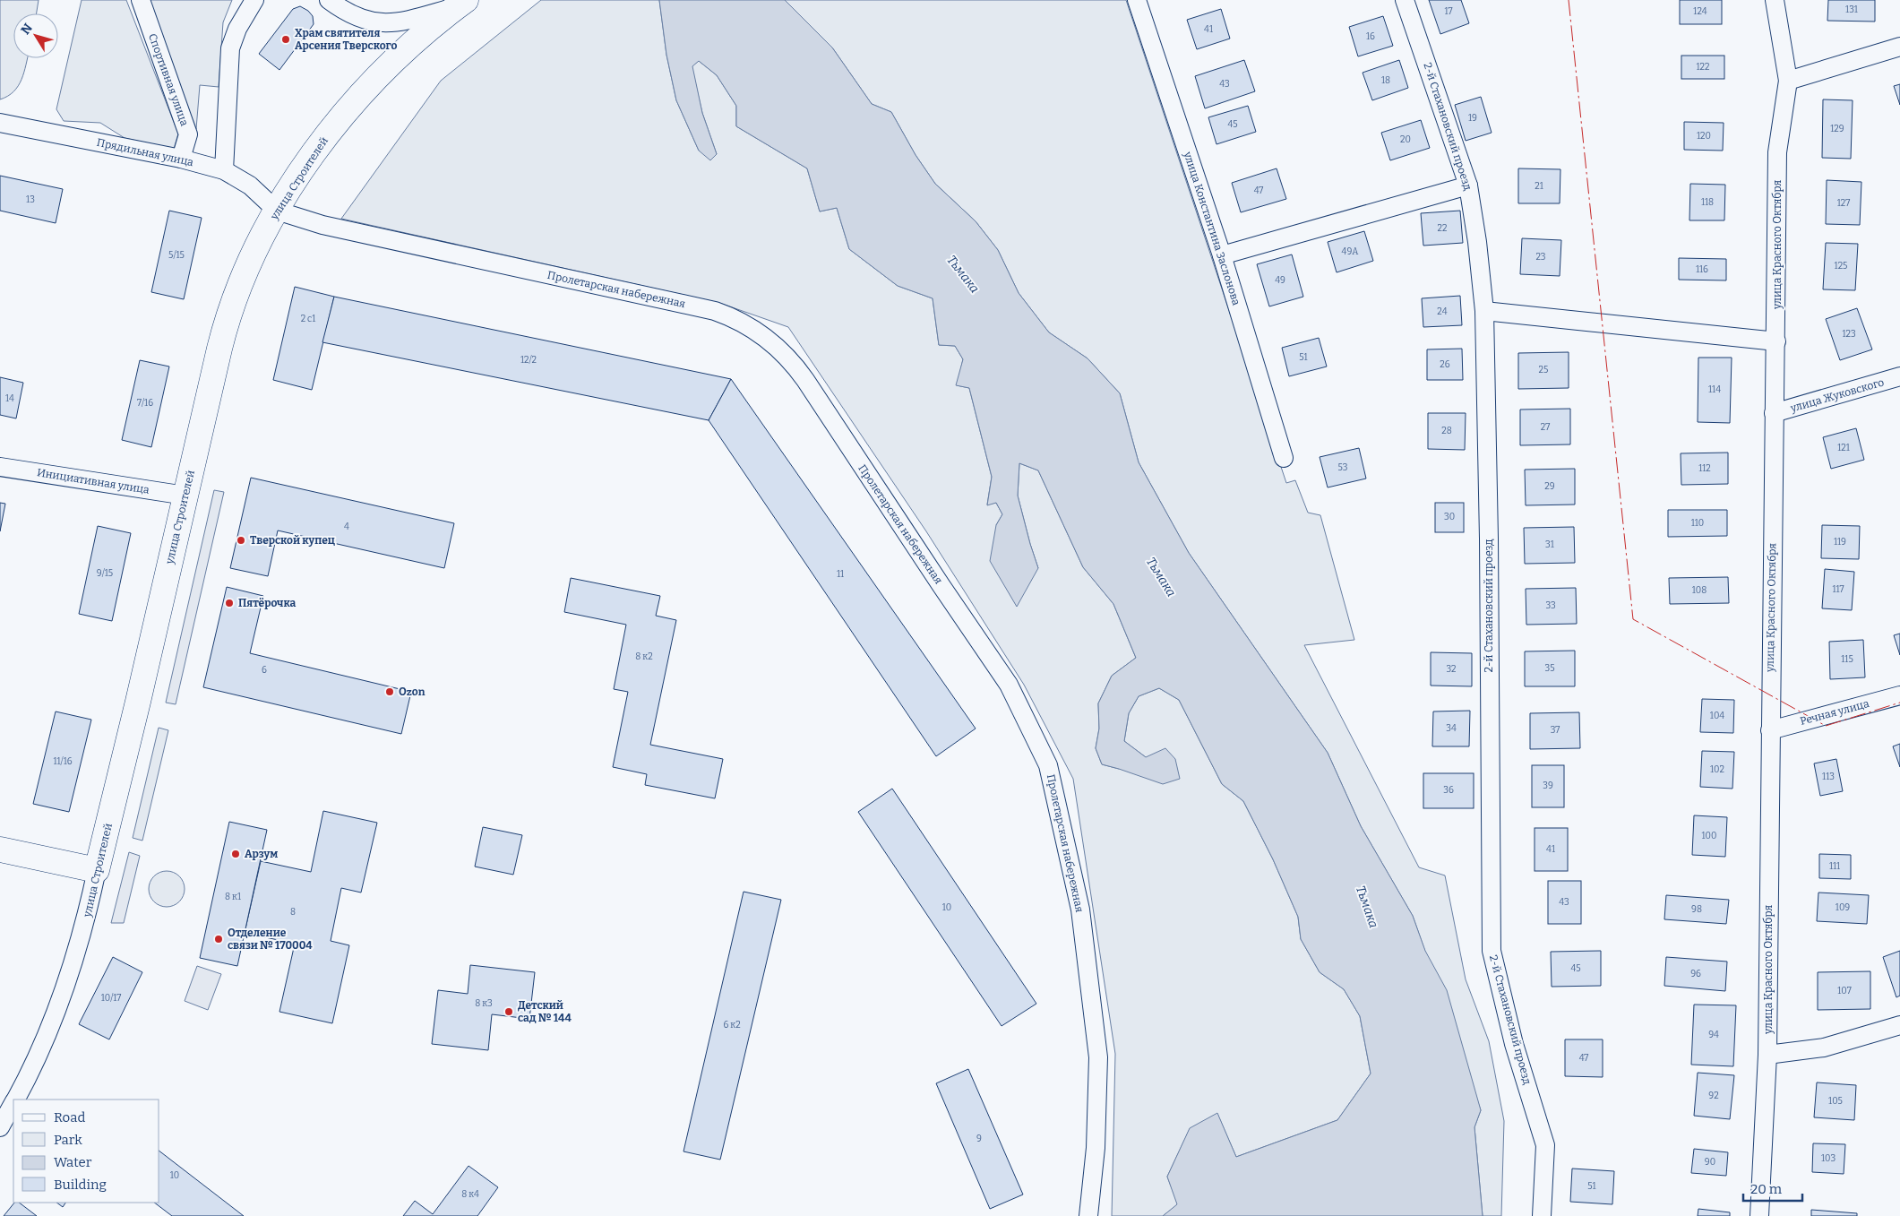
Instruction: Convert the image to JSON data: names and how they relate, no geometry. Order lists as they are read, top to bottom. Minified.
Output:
{"streets":{"main road":["улица Строителей"],"street":["Спортивная улица","2-й Стахановский проезд","Прядильная улица","улица Константина Заслонова","улица Красного Октября","Пролетарская набережная","улица Жуковского","Инициативная улица","Речная улица"]},"crossings":[["Спортивная улица","Прядильная улица"],["Прядильная улица","улица Строителей"],["Прядильная улица","Пролетарская набережная"],["улица Строителей","Пролетарская набережная"],["улица Строителей","Инициативная улица"],["улица Красного Октября","улица Жуковского"],["улица Красного Октября","Речная улица"]],"water":["Тьмака"],"places":["Храм святителя Арсения Тверского","Тверской купец","Пятёрочка","Ozon","Арзум","Отделение связи № 170004","Детский сад № 144"],"house_numbers":["131","17","124","41","16","122","18","43","19","45","129","120","20","21","47","13","118","127","22","49А","5/15","23","125","116","49","24","2 с1","123","51","12/2","26","25","114","14","7/16","27","28","121","53","112","29","30","110","4","119","31","9/15","11","117","108","33","8 к2","115","35","32","6","104","34","37","11/16","102","113","39","36","100","41","111","8 к1","43","10","109","98","8","45","96","107","10/17","8 к3","6 к2","94","47","92","105","9","103","90","10","51","8 к4"],"legend":["Road","Park","Water","Building"],"scale_bar":"20 m","north":"top left"}
